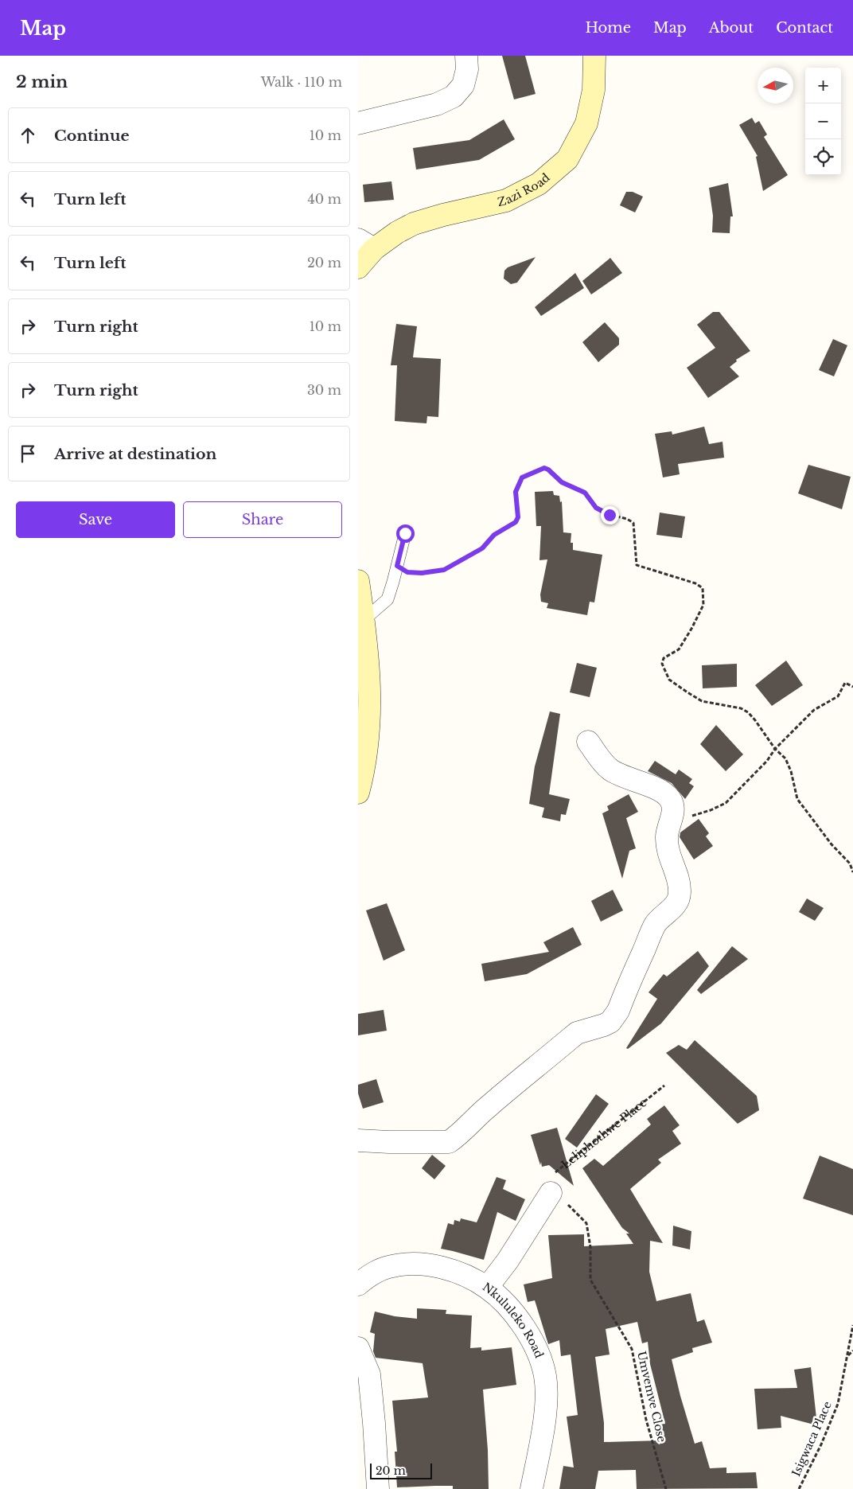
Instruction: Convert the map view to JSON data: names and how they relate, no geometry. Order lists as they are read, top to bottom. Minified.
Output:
{"streets":{"street":["Zazi Road","Nkululeko Road"],"path":["Leliphothwe Place","Umvemve Close","Isigwaca Place"]},"crossings":[["Leliphothwe Place","Umvemve Close"]],"scale_bar":"20 m","north":"left","page":{"header":"Map","nav":["Home","Map","About","Contact"],"heading":["2 min","Walk · 110 m"],"map_buttons":["+","−"],"list":[["Continue","10 m"],["Turn left","40 m"],["Turn left","20 m"],["Turn right","10 m"],["Turn right","30 m"],"Arrive at destination"],"buttons":["Save","Share"],"scale":"20 m"}}
